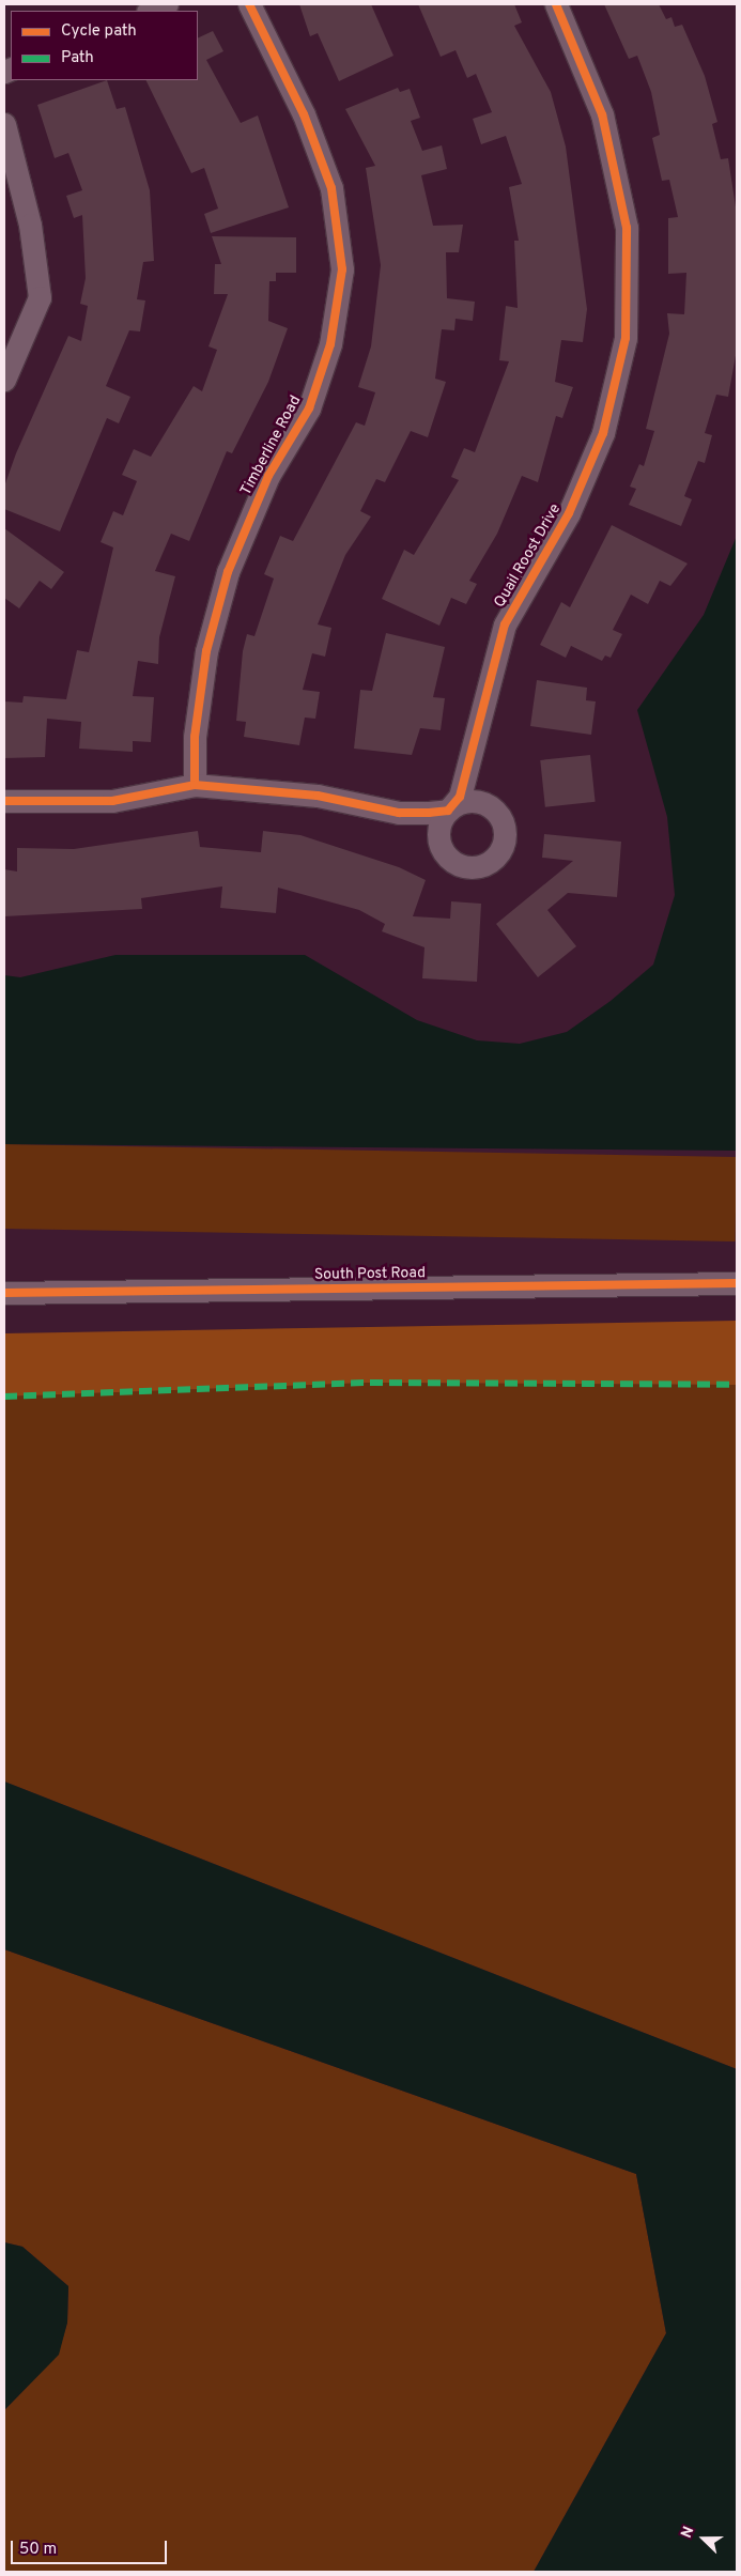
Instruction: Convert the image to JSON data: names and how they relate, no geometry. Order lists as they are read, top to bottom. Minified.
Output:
{"streets":{"street":["Timberline Road","Quail Roost Drive","South Post Road"]},"crossings":[["Timberline Road","Quail Roost Drive"]],"legend":["Cycle path","Path"],"scale_bar":"50 m","north":"left"}
